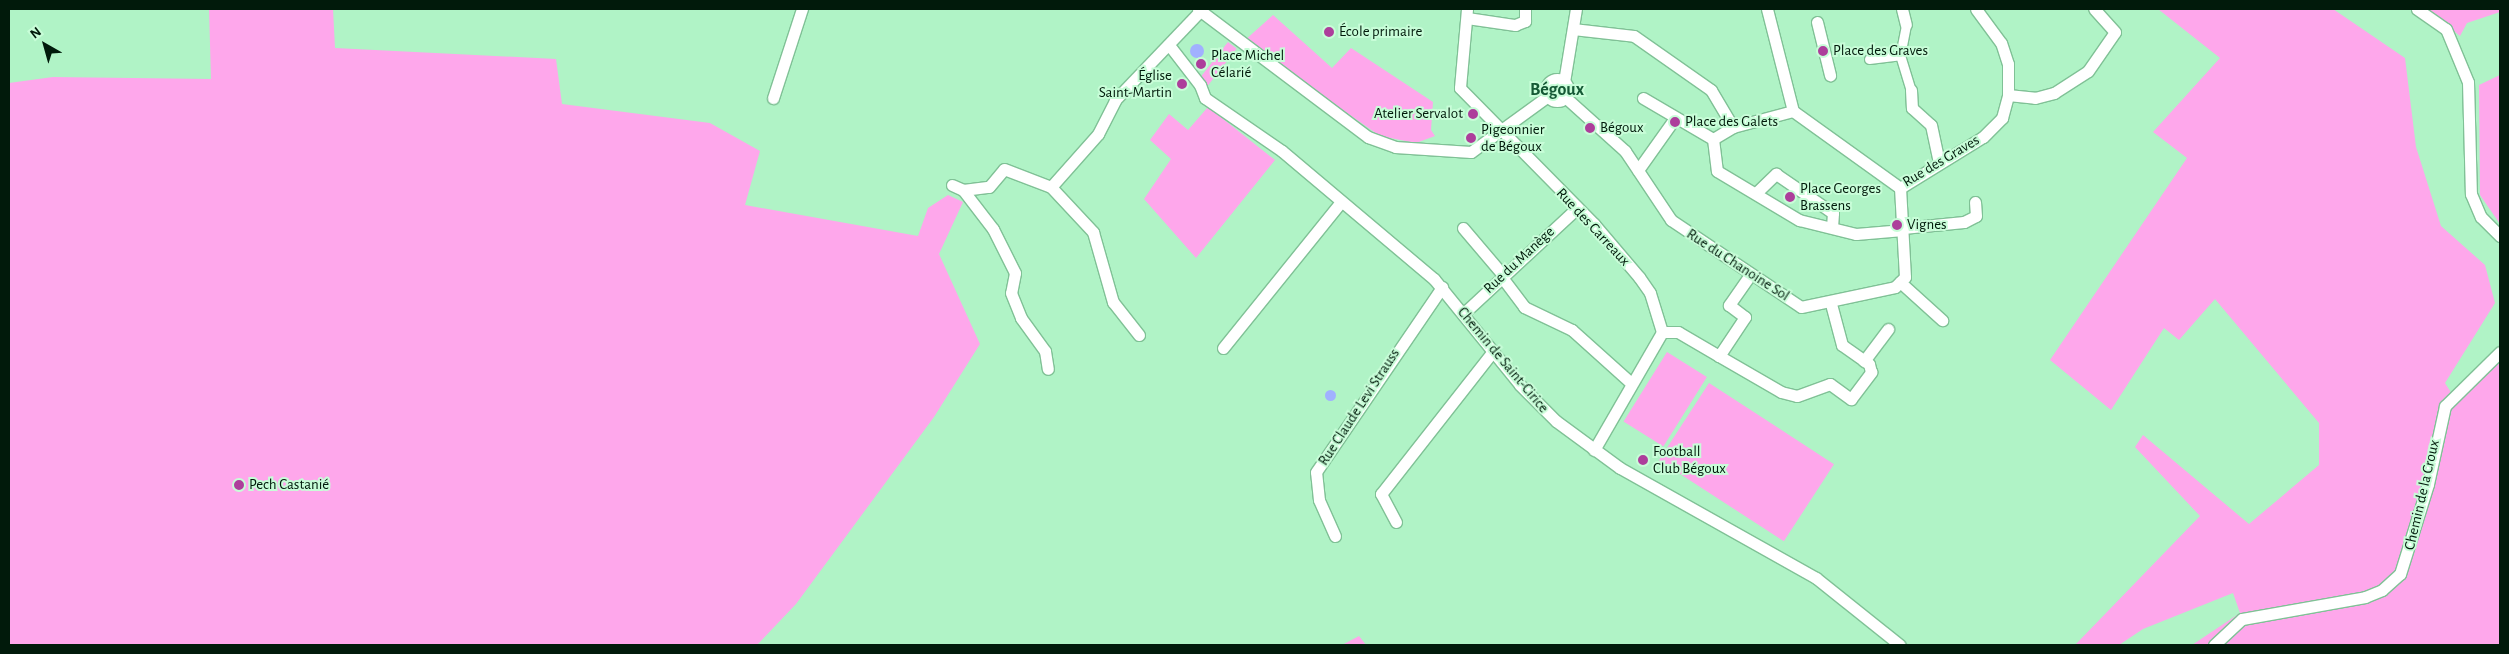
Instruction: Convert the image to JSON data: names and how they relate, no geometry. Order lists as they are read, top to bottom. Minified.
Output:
{"streets":{"street":["Rue des Graves","Rue des Carreaux","Rue du Manège","Rue du Chanoine Sol","Chemin de Saint-Cirice","Rue Claude Levi Strauss","Chemin de la Croux"]},"crossings":[["Rue des Carreaux","Rue du Manège"],["Rue du Manège","Chemin de Saint-Cirice"],["Chemin de Saint-Cirice","Rue Claude Levi Strauss"]],"districts":["Bégoux"],"places":["École primaire","Place des Graves","Place Michel Célarié","Église Saint-Martin","Atelier Servalot","Place des Galets","Bégoux","Pigeonnier de Bégoux","Place Georges Brassens","Vignes","Football Club Bégoux","Pech Castanié"],"north":"top left"}
